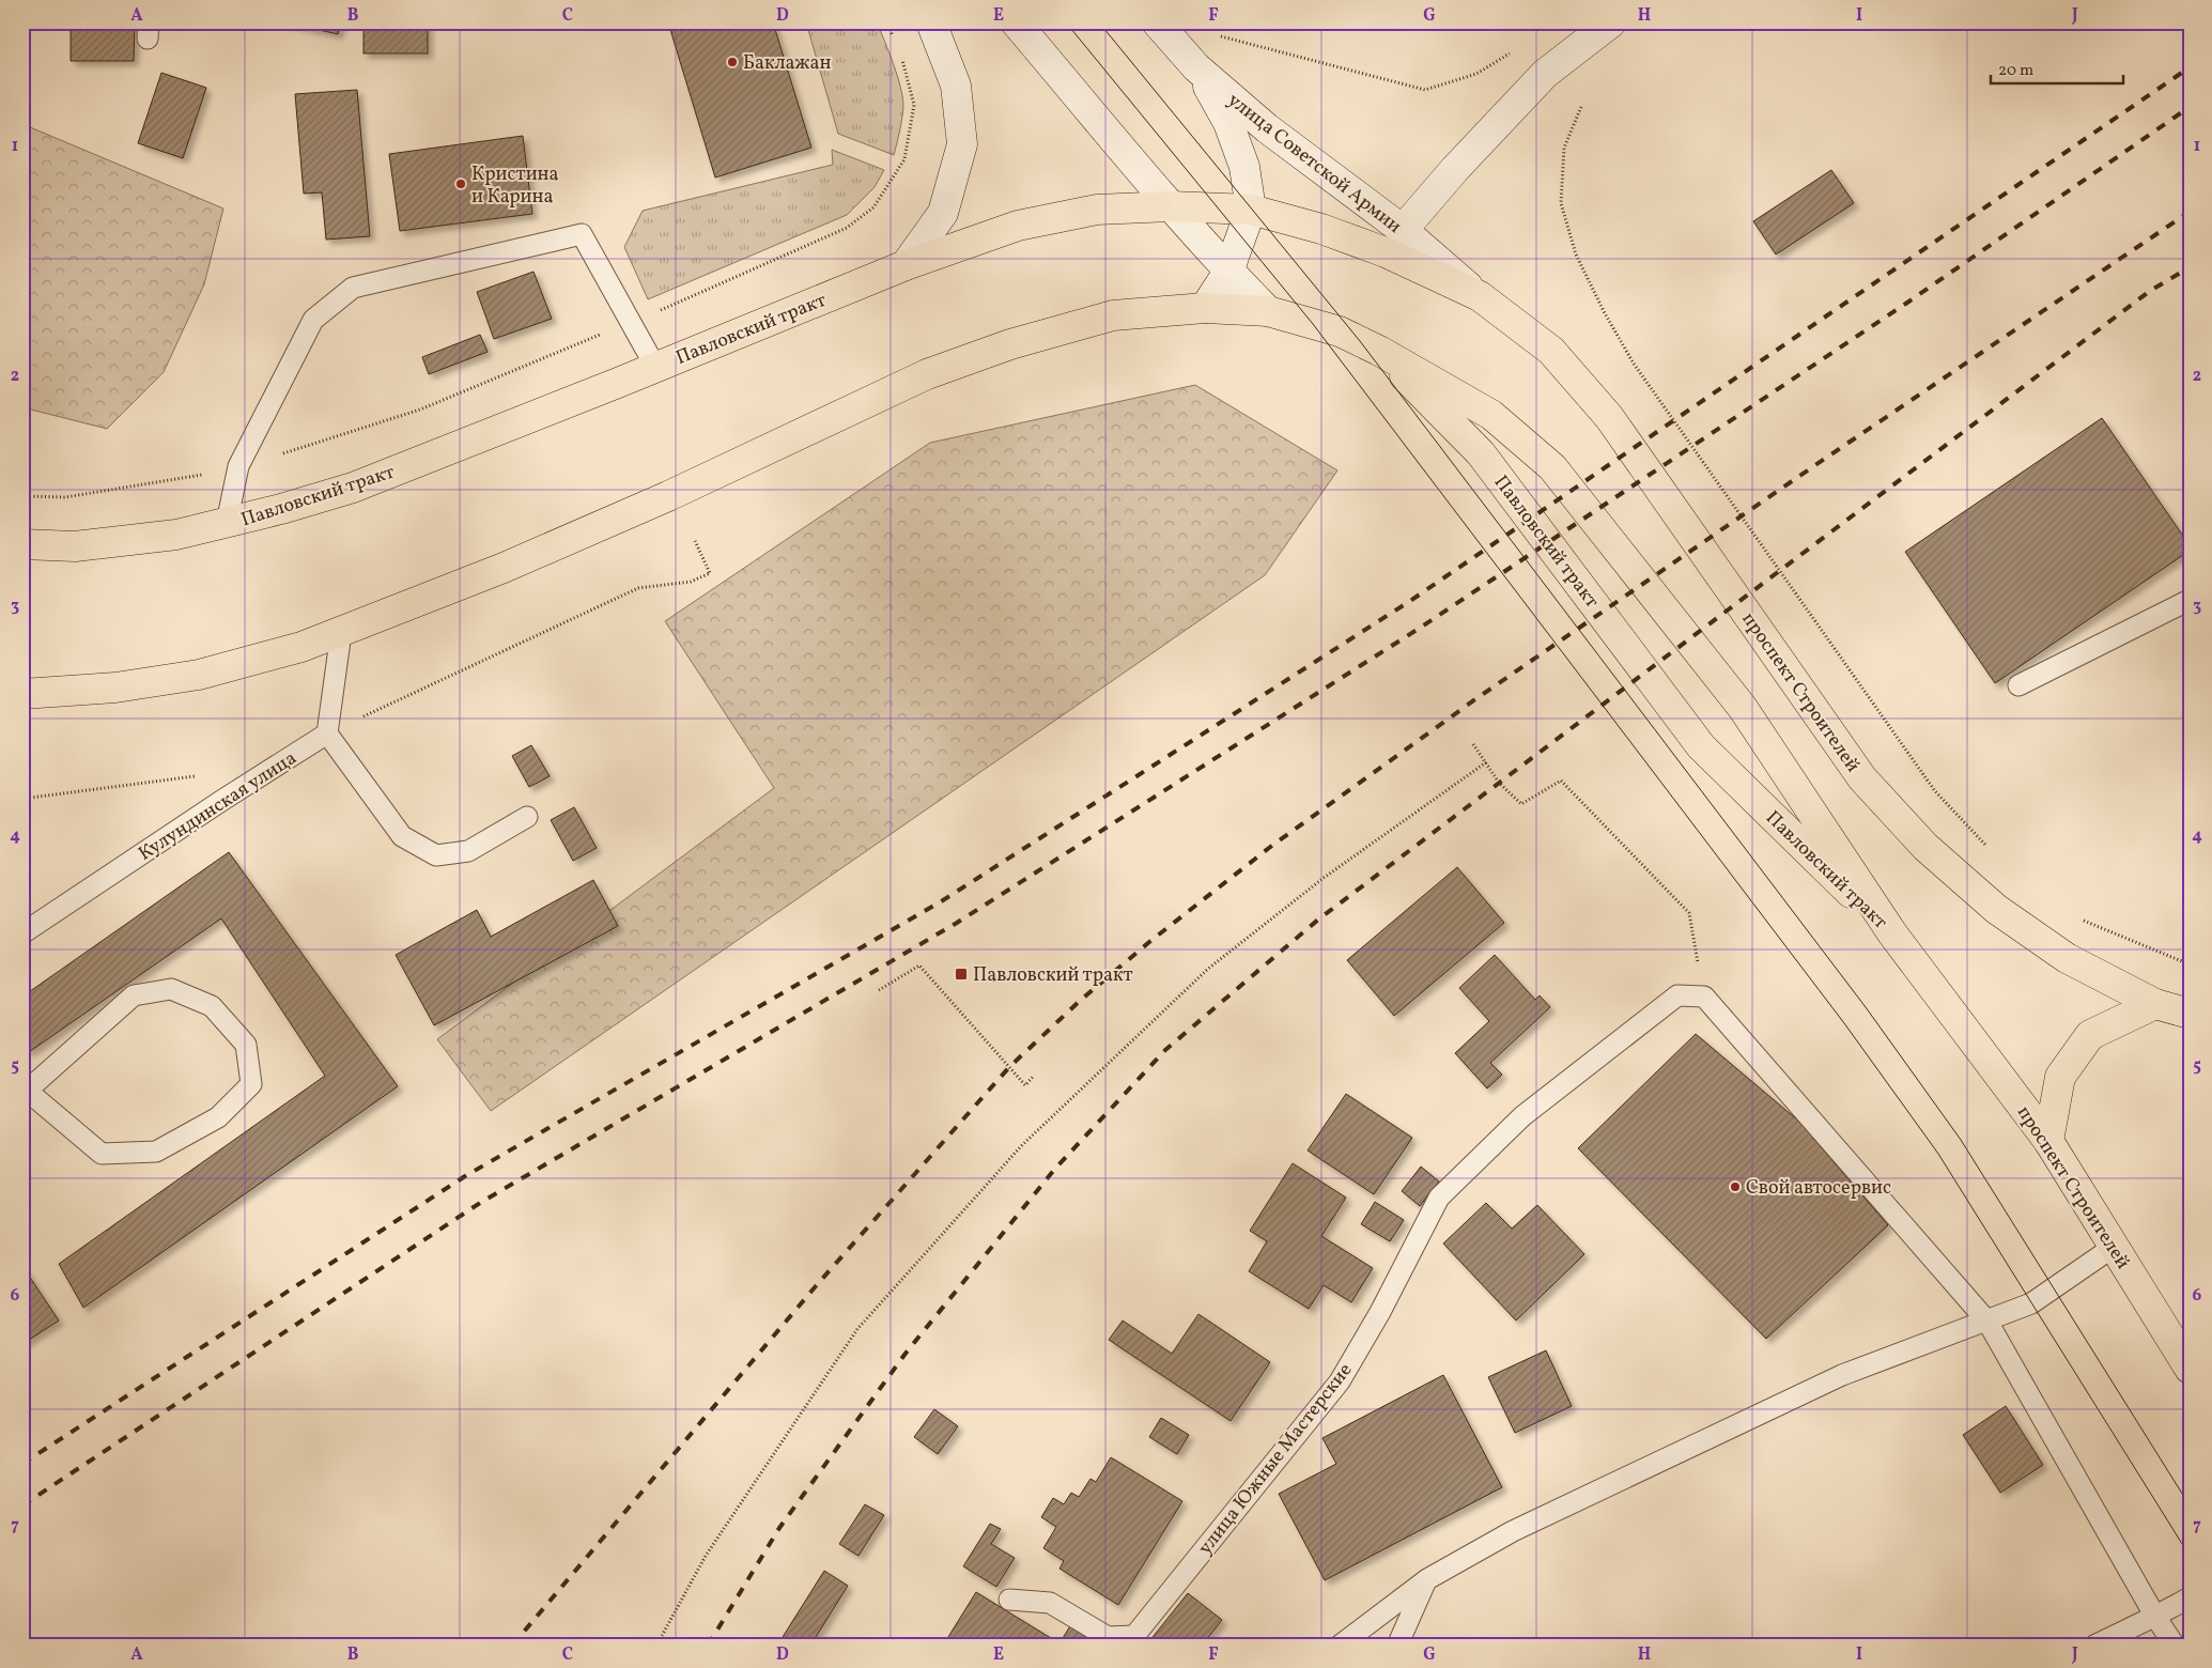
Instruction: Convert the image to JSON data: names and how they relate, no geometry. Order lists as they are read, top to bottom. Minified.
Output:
{"streets":{"main road":["улица Советской Армии","Павловский тракт","проспект Строителей"],"lane":["Кулундинская улица","улица Южные Мастерские"]},"crossings":[["улица Советской Армии","Павловский тракт"],["улица Советской Армии","проспект Строителей"],["Павловский тракт","проспект Строителей"]],"places":{"other":["Баклажан","Кристина и Карина","Свой автосервис"],"transit":["Павловский тракт"]},"scale_bar":"20 m","grid":{"columns":["A","B","C","D","E","F","G","H","I","J"],"rows":["1","2","3","4","5","6","7"]}}
